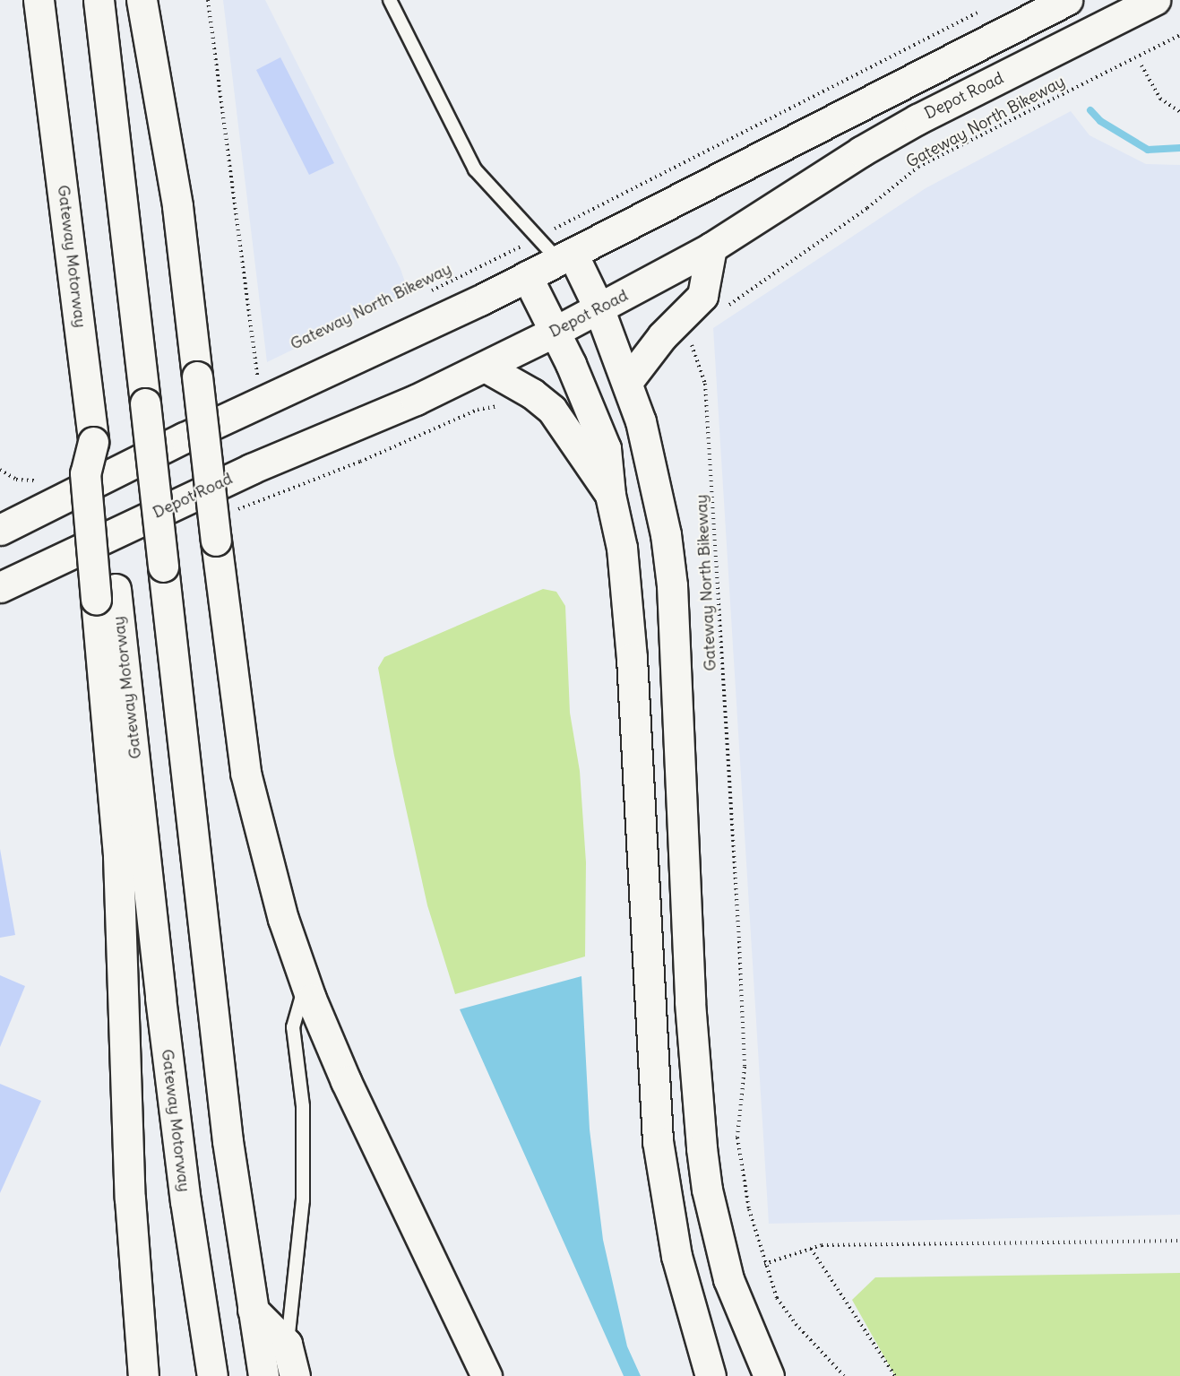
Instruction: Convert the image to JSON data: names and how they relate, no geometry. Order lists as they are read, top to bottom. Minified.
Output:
{"streets":{"main road":["Depot Road","Gateway Motorway"],"path":["Gateway North Bikeway"]}}
